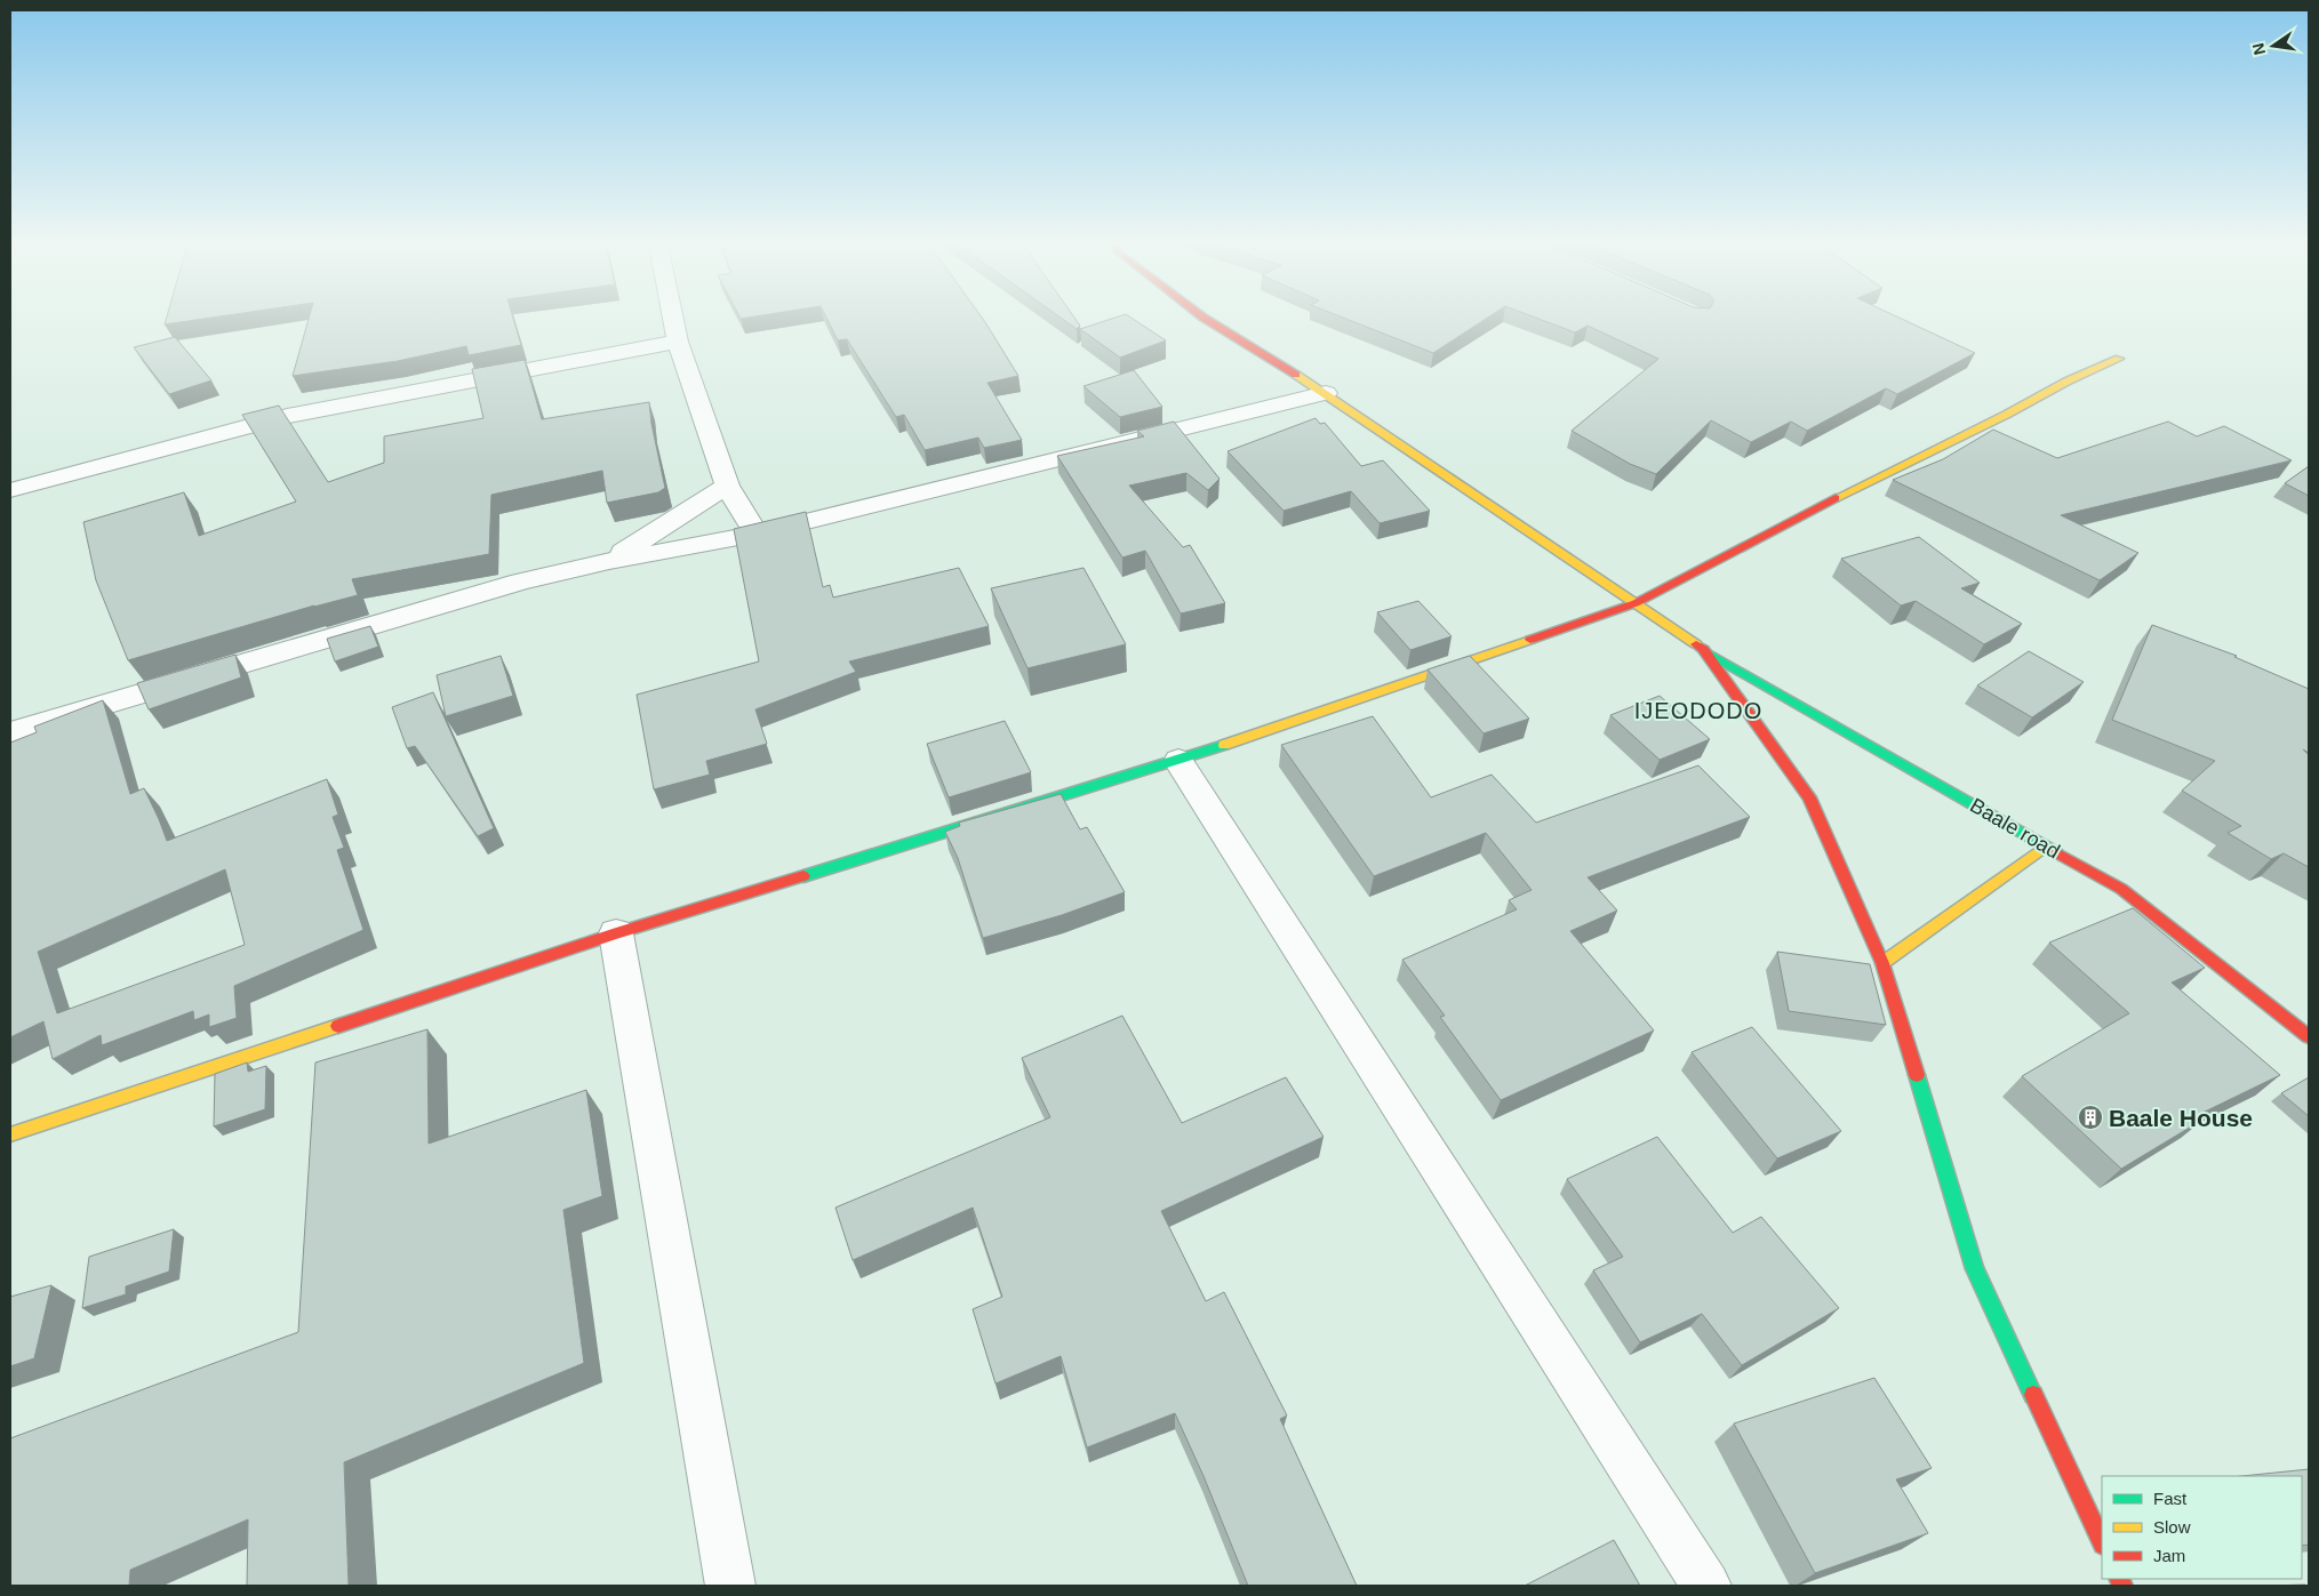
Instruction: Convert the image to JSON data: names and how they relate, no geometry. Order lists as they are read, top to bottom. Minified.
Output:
{"streets":{"street":["Baale road"]},"districts":["IJEODODO"],"places":{"building":["Baale House"]},"legend":["Fast","Slow","Jam"],"north":"left"}
